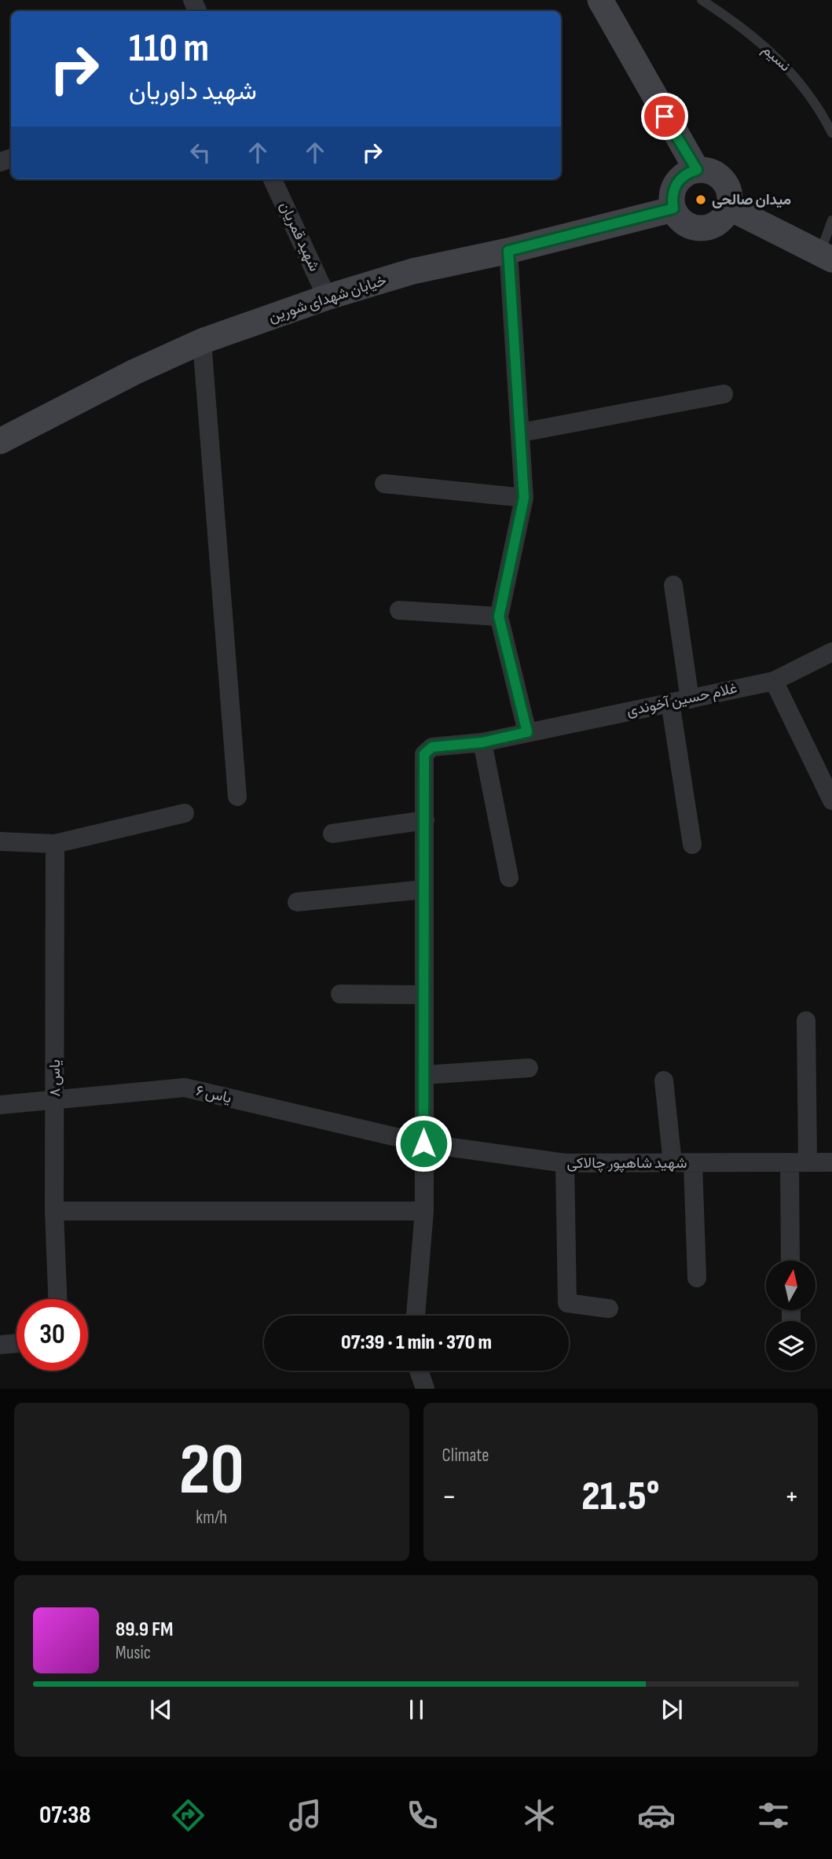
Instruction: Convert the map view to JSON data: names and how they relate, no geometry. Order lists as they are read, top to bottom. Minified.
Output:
{"streets":{"street":["شهید قمریان","خیابان شهدای شورین","غلام حسین آخوندی","یاس ۸","یاس ۶","شهید شاهپور چالاکی"],"lane":["نسیم"]},"crossings":[["شهید قمریان","خیابان شهدای شورین"],["غلام حسین آخوندی","یاس ۶"],["غلام حسین آخوندی","شهید شاهپور چالاکی"],["یاس ۸","یاس ۶"],["یاس ۶","شهید شاهپور چالاکی"]],"places":["میدان صالحی"],"north":"top","page":{"turn":["110 m","شهید داوریان"],"limit":"30","trip":"07:39 · 1 min · 370 m","tile":[["20","km/h"],"Climate"],"heat":["−","21.5°","+"],"song":["89.9 FM","Music"],"tabs":"07:38"}}
